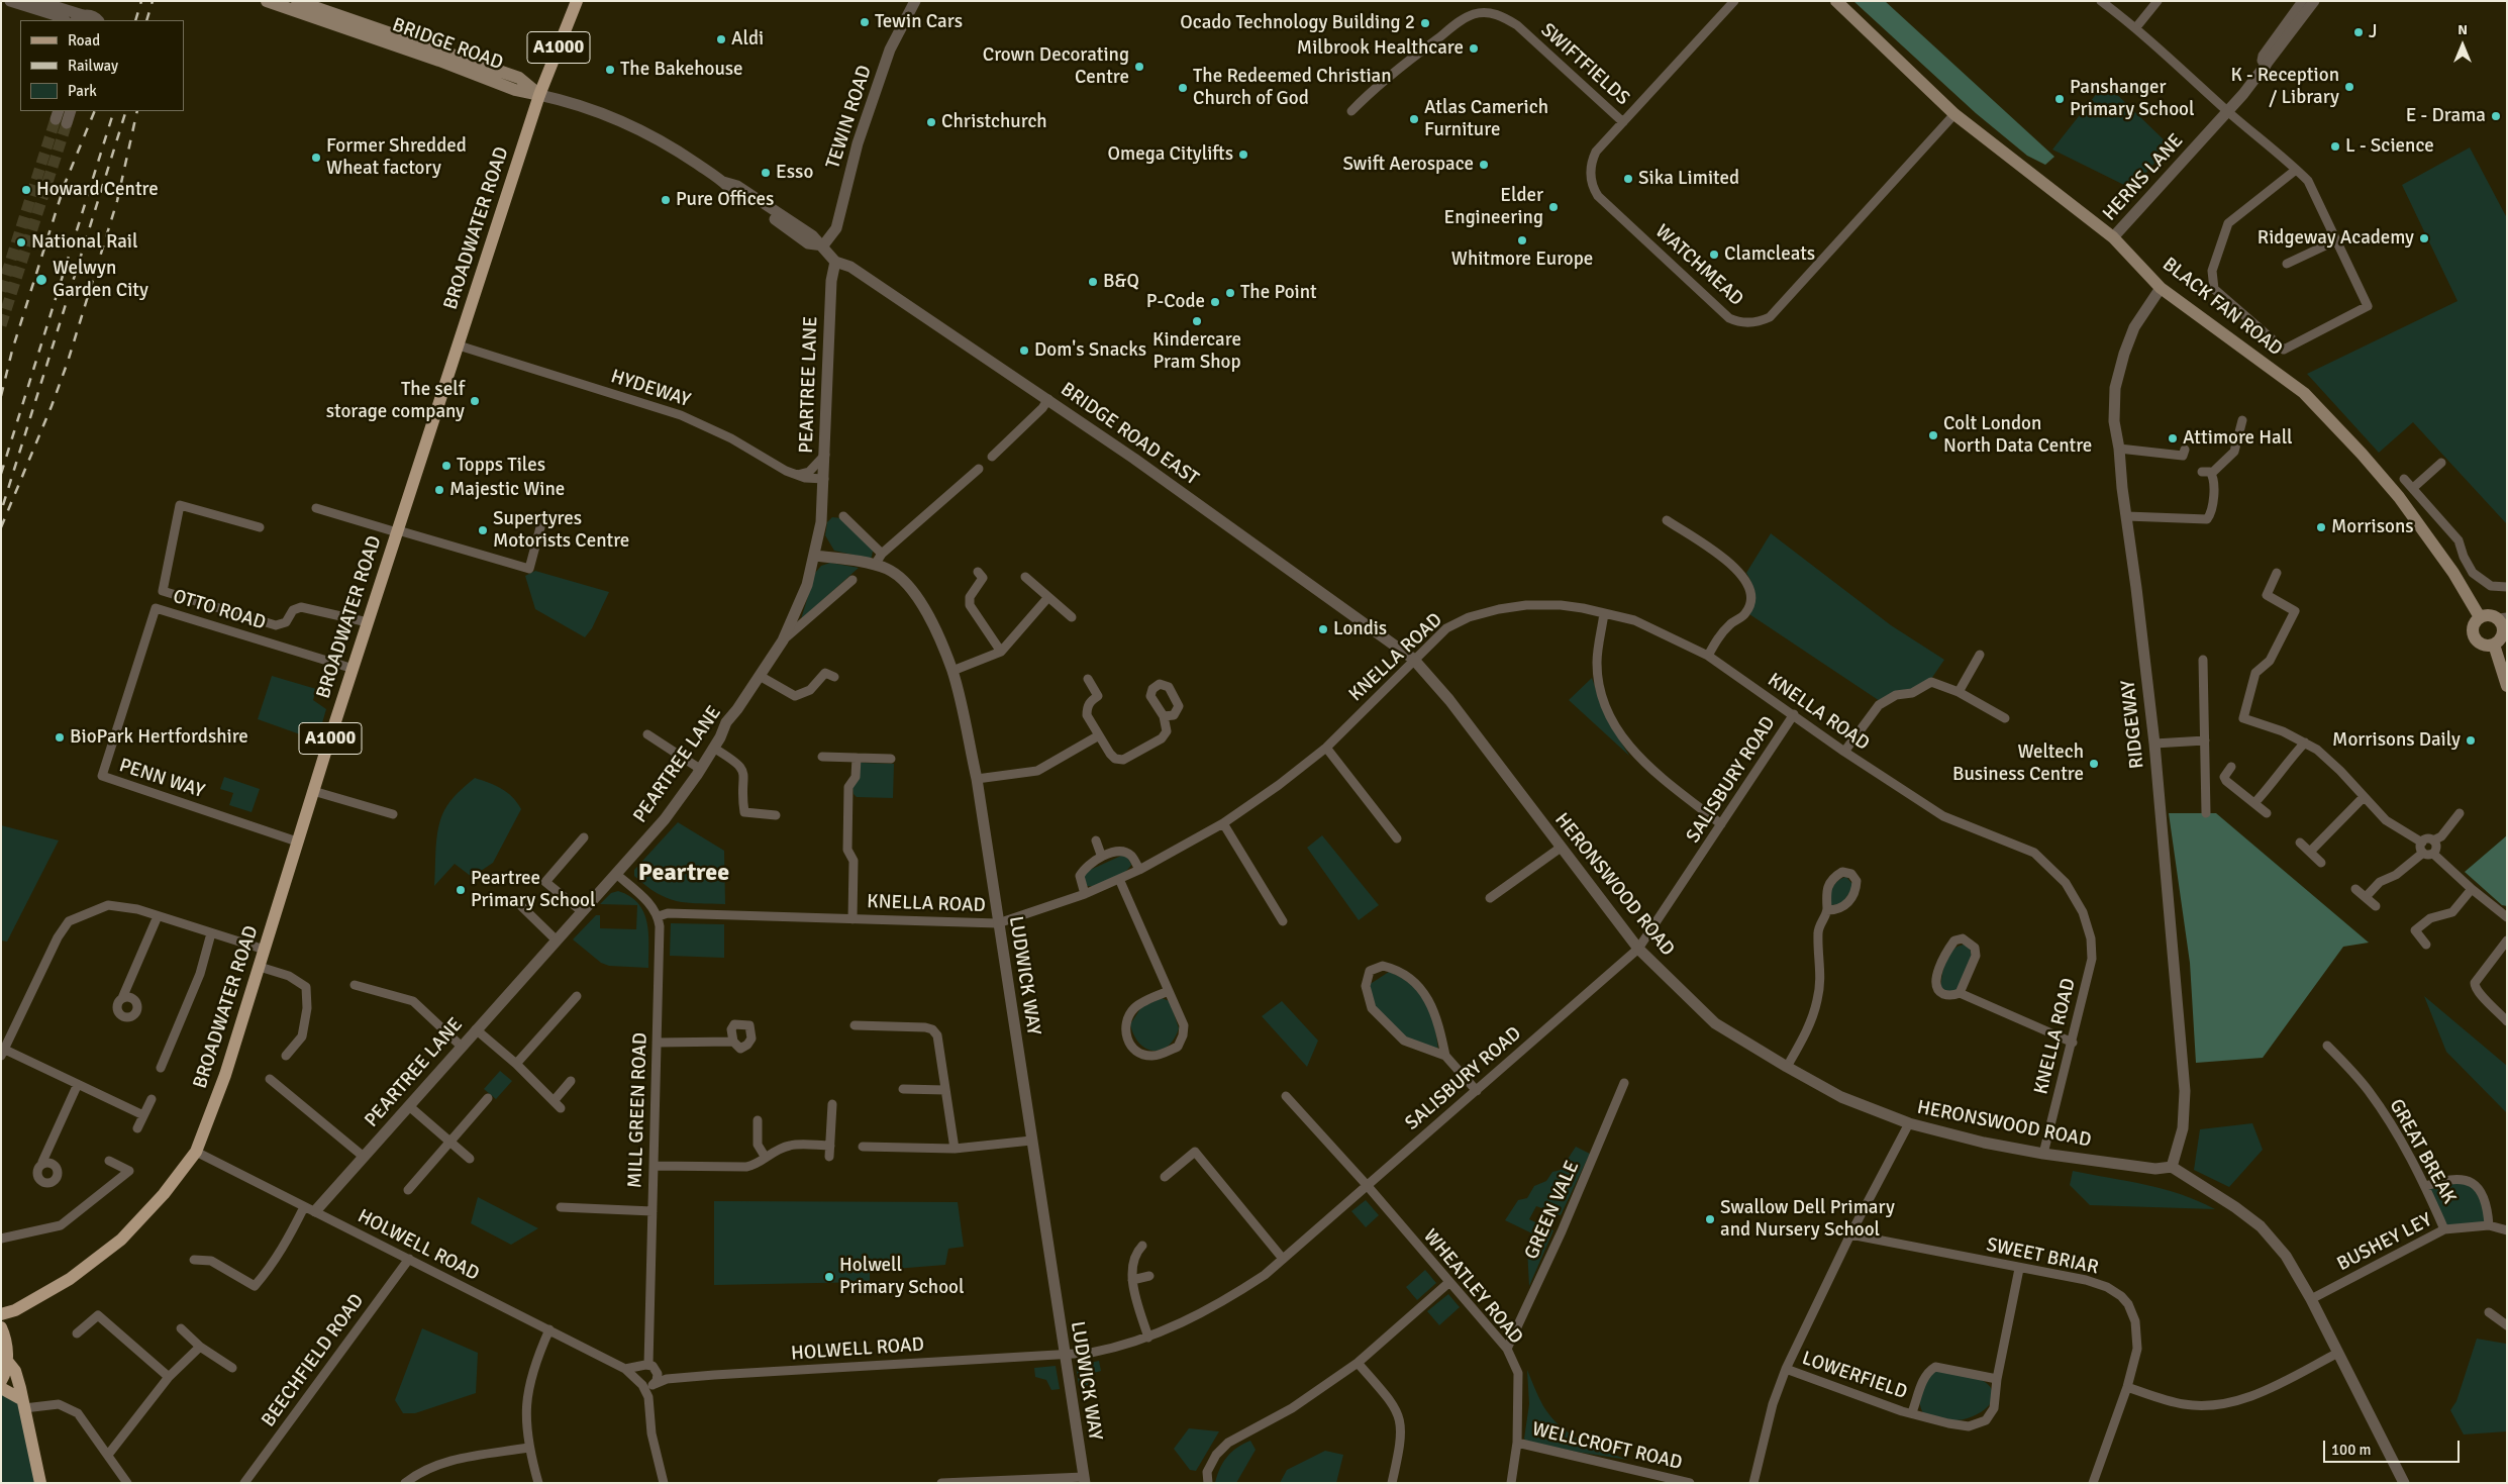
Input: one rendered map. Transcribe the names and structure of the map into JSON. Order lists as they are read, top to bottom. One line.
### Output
{"streets":{"main road":["BRIDGE ROAD","A1000","BROADWATER ROAD","BLACK FAN ROAD"],"street":["SWIFTFIELDS","TEWIN ROAD","HERNS LANE","WATCHMEAD","PEARTREE LANE","HYDEWAY","BRIDGE ROAD EAST","OTTO ROAD","KNELLA ROAD","RIDGEWAY","PENN WAY","SALISBURY ROAD","HERONSWOOD ROAD","LUDWICK WAY","MILL GREEN ROAD","GREAT BREAK","GREEN VALE","BUSHEY LEY","HOLWELL ROAD","SWEET BRIAR","WHEATLEY ROAD","BEECHFIELD ROAD","LOWERFIELD","WELLCROFT ROAD"]},"crossings":[["BRIDGE ROAD","A1000"],["BRIDGE ROAD","BROADWATER ROAD"],["A1000","BROADWATER ROAD"],["SWIFTFIELDS","WATCHMEAD"],["TEWIN ROAD","BRIDGE ROAD EAST"],["HERNS LANE","BLACK FAN ROAD"],["BROADWATER ROAD","HYDEWAY"],["BROADWATER ROAD","OTTO ROAD"],["BROADWATER ROAD","PENN WAY"],["BROADWATER ROAD","HOLWELL ROAD"],["WATCHMEAD","BLACK FAN ROAD"],["BLACK FAN ROAD","RIDGEWAY"],["PEARTREE LANE","HYDEWAY"],["PEARTREE LANE","BRIDGE ROAD EAST"],["PEARTREE LANE","LUDWICK WAY"],["PEARTREE LANE","HOLWELL ROAD"],["BRIDGE ROAD EAST","KNELLA ROAD"],["BRIDGE ROAD EAST","HERONSWOOD ROAD"],["OTTO ROAD","PENN WAY"],["KNELLA ROAD","SALISBURY ROAD"],["KNELLA ROAD","HERONSWOOD ROAD"],["KNELLA ROAD","LUDWICK WAY"],["KNELLA ROAD","MILL GREEN ROAD"],["RIDGEWAY","HERONSWOOD ROAD"],["SALISBURY ROAD","HERONSWOOD ROAD"],["SALISBURY ROAD","LUDWICK WAY"],["SALISBURY ROAD","HOLWELL ROAD"],["SALISBURY ROAD","WHEATLEY ROAD"],["LUDWICK WAY","HOLWELL ROAD"],["MILL GREEN ROAD","HOLWELL ROAD"],["GREAT BREAK","BUSHEY LEY"],["GREEN VALE","WHEATLEY ROAD"],["HOLWELL ROAD","BEECHFIELD ROAD"],["SWEET BRIAR","LOWERFIELD"],["WHEATLEY ROAD","WELLCROFT ROAD"]],"districts":["Peartree"],"places":["Tewin Cars","Ocado Technology Building 2","J","Aldi","Milbrook Healthcare","Crown Decorating Centre","The Bakehouse","K - Reception / Library","The Redeemed Christian Church of God","Panshanger Primary School","E - Drama","Atlas Camerich Furniture","Christchurch","L - Science","Omega Citylifts","Former Shredded Wheat factory","Swift Aerospace","Esso","Sika Limited","Howard Centre","Pure Offices","Elder Engineering","Ridgeway Academy","Whitmore Europe","National Rail","Clamcleats","Welwyn Garden City","B&Q","The Point","P-Code","Kindercare Pram Shop","Dom's Snacks","The self storage company","Colt London North Data Centre","Attimore Hall","Topps Tiles","Majestic Wine","Morrisons","Supertyres Motorists Centre","Londis","BioPark Hertfordshire","Morrisons Daily","Weltech Business Centre","Peartree Primary School","Swallow Dell Primary and Nursery School","Holwell Primary School"],"legend":["Road","Railway","Park"],"scale_bar":"100 m","north":"top"}
